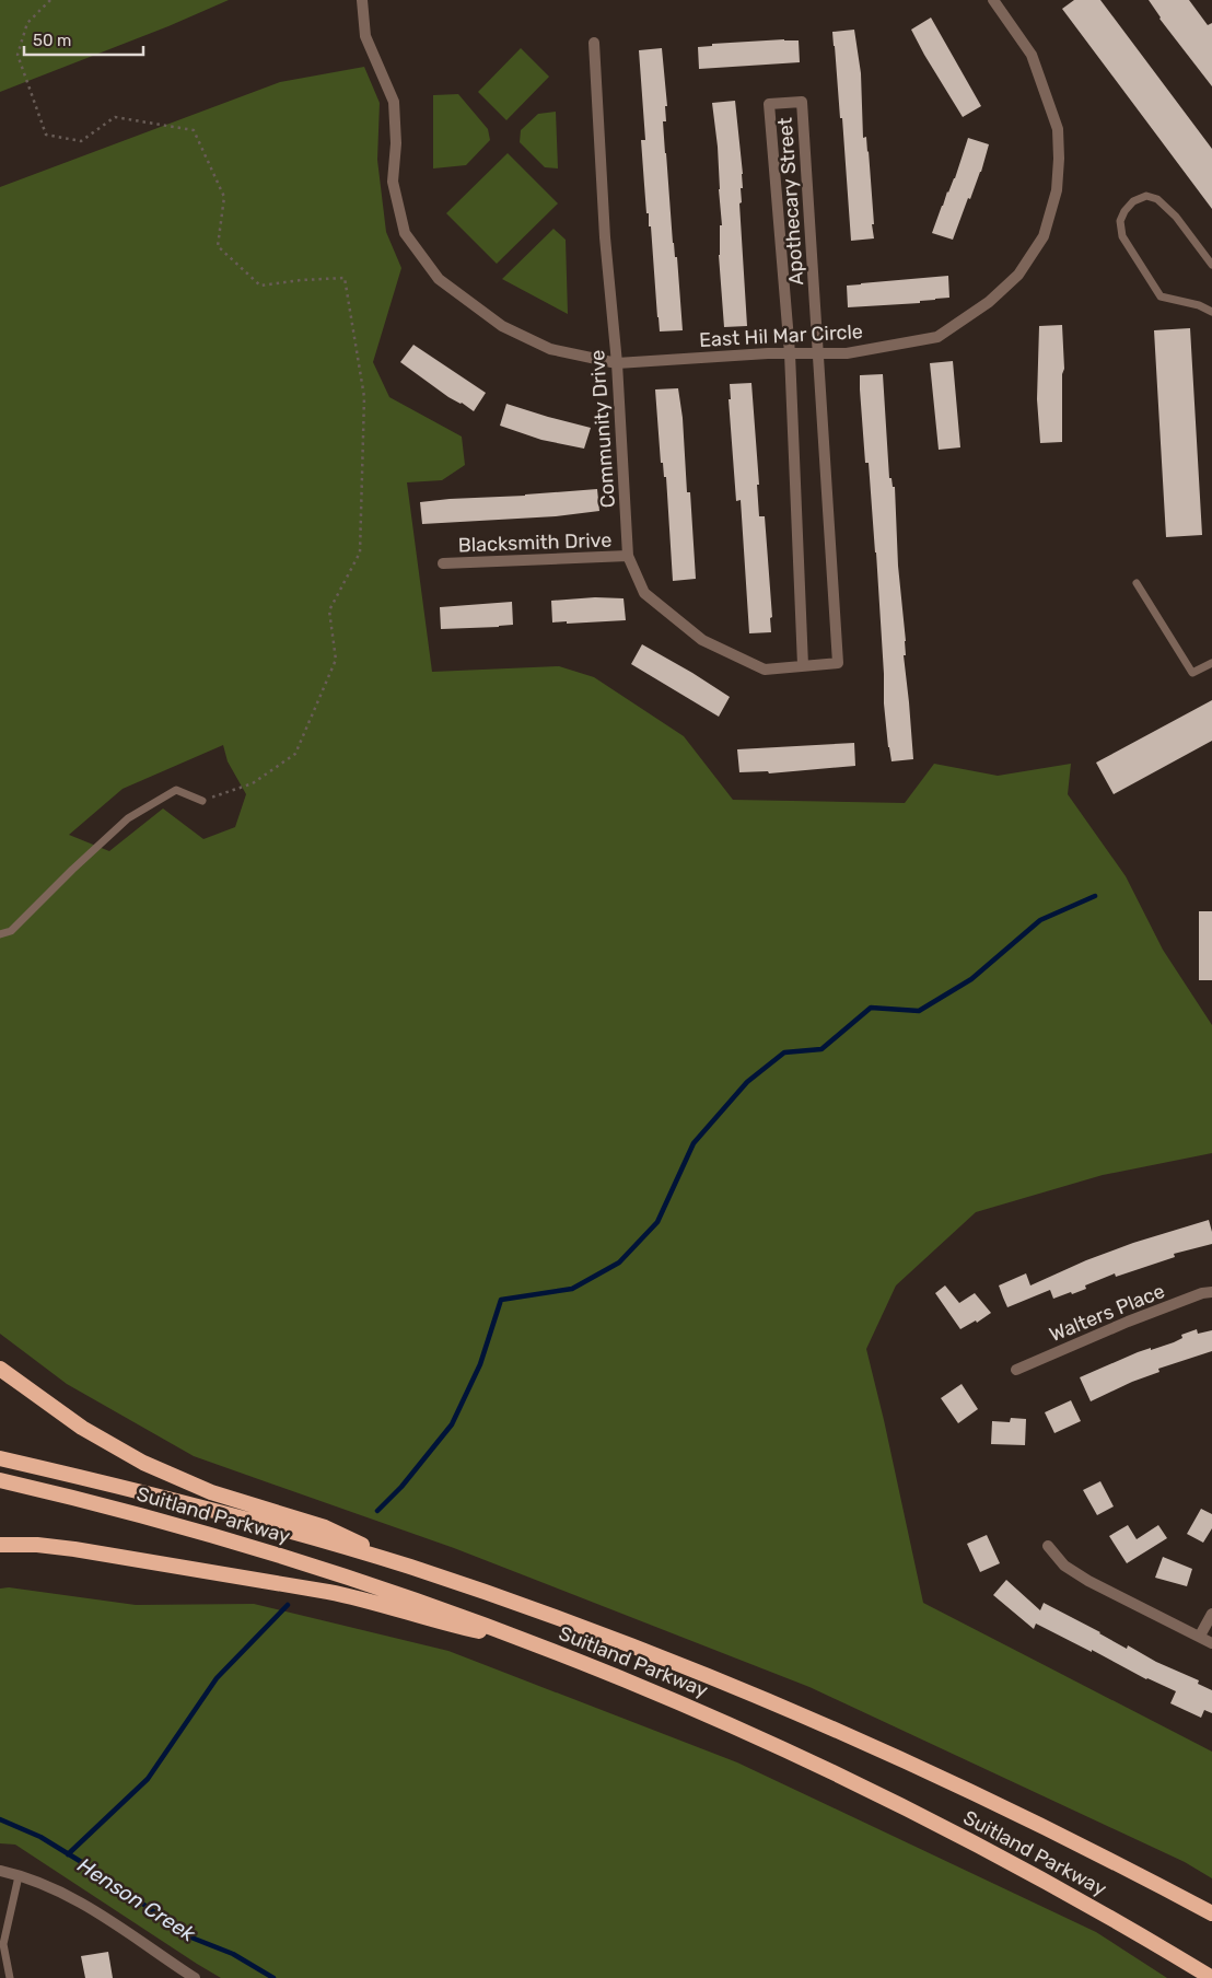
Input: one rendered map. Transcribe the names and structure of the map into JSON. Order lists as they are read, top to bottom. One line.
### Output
{"streets":{"highway":["Suitland Parkway"],"street":["Apothecary Street","East Hil Mar Circle","Community Drive","Blacksmith Drive","Walters Place"]},"crossings":[["Apothecary Street","East Hil Mar Circle"],["Apothecary Street","Community Drive"],["East Hil Mar Circle","Community Drive"],["Community Drive","Blacksmith Drive"]],"water":["Henson Creek"],"scale_bar":"50 m"}
